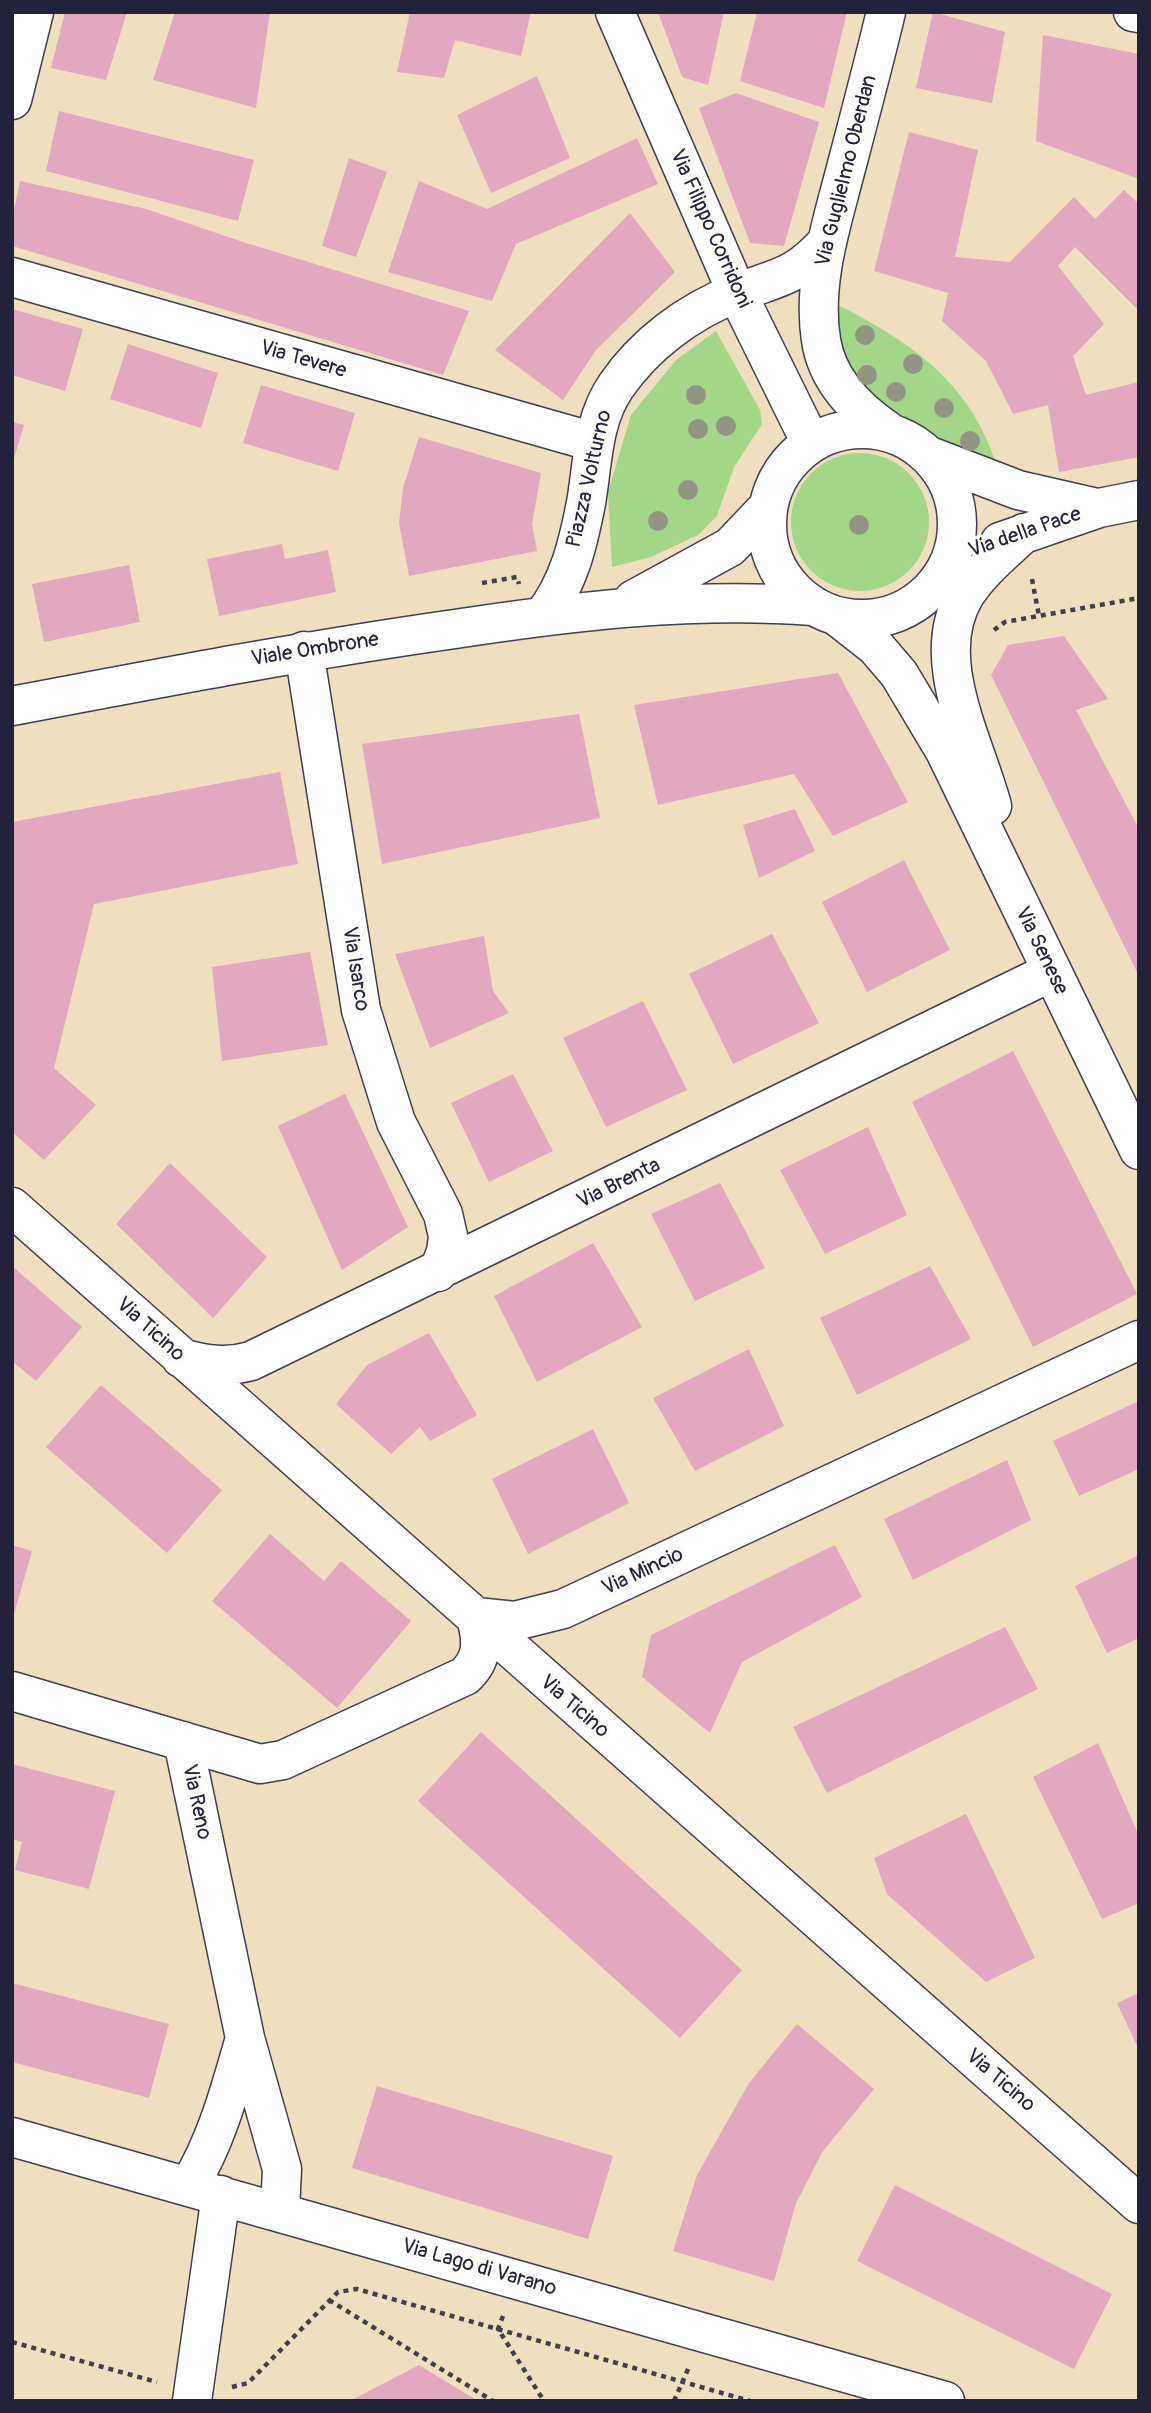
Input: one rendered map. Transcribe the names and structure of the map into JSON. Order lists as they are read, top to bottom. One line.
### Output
{"streets":{"street":["Via Guglielmo Oberdan","Via Filippo Corridoni","Via Tevere","Piazza Volturno","Via della Pace","Viale Ombrone","Via Senese","Via Isarco","Via Brenta","Via Ticino","Via Mincio","Via Reno","Via Lago di Varano"]},"crossings":[["Via Guglielmo Oberdan","Via Filippo Corridoni"],["Via Guglielmo Oberdan","Piazza Volturno"],["Via Guglielmo Oberdan","Via della Pace"],["Via Guglielmo Oberdan","Viale Ombrone"],["Via Guglielmo Oberdan","Via Senese"],["Via Filippo Corridoni","Piazza Volturno"],["Via Filippo Corridoni","Via della Pace"],["Via Filippo Corridoni","Viale Ombrone"],["Via Filippo Corridoni","Via Senese"],["Via Tevere","Piazza Volturno"],["Piazza Volturno","Viale Ombrone"],["Via della Pace","Viale Ombrone"],["Via della Pace","Via Senese"],["Viale Ombrone","Via Senese"],["Viale Ombrone","Via Isarco"],["Via Senese","Via Brenta"],["Via Isarco","Via Brenta"],["Via Brenta","Via Ticino"],["Via Ticino","Via Mincio"],["Via Reno","Via Lago di Varano"]]}
